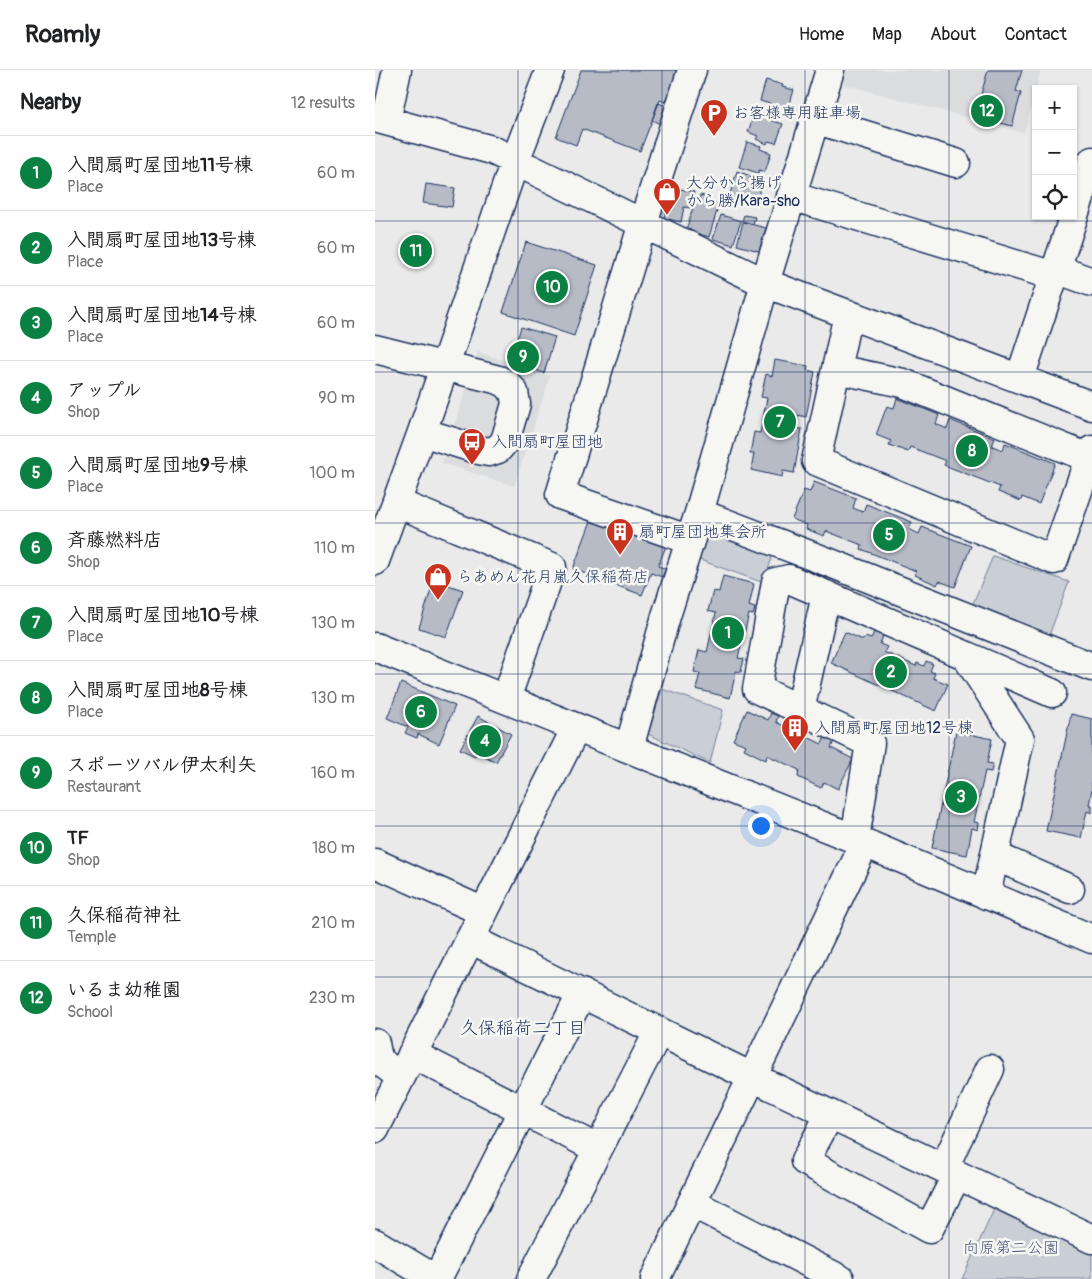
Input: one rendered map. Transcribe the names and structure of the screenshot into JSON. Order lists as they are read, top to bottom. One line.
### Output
{"districts":["久保稲荷二丁目"],"parks":["向原第二公園"],"places":{"parking":["お客様専用駐車場"],"shop":["大分から揚げ から勝/Kara-sho","らあめん花月嵐久保稲荷店"],"bus stop":["入間扇町屋団地"],"building":["扇町屋団地集会所","入間扇町屋団地12号棟"]},"page":{"header":"Roamly","nav":["Home","Map","About","Contact"],"heading":["Nearby","12 results"],"map_buttons":["+","−"],"pins":["12","11","10","9","7","8","5","1","2","6","4","3"],"list":[{"mark":"1","name":"入間扇町屋団地11号棟","note":"Place","value":"60 m"},{"mark":"2","name":"入間扇町屋団地13号棟","note":"Place","value":"60 m"},{"mark":"3","name":"入間扇町屋団地14号棟","note":"Place","value":"60 m"},{"mark":"4","name":"アップル","note":"Shop","value":"90 m"},{"mark":"5","name":"入間扇町屋団地9号棟","note":"Place","value":"100 m"},{"mark":"6","name":"斉藤燃料店","note":"Shop","value":"110 m"},{"mark":"7","name":"入間扇町屋団地10号棟","note":"Place","value":"130 m"},{"mark":"8","name":"入間扇町屋団地8号棟","note":"Place","value":"130 m"},{"mark":"9","name":"スポーツバル伊太利矢","note":"Restaurant","value":"160 m"},{"mark":"10","name":"TF","note":"Shop","value":"180 m"},{"mark":"11","name":"久保稲荷神社","note":"Temple","value":"210 m"},{"mark":"12","name":"いるま幼稚園","note":"School","value":"230 m"}]}}
